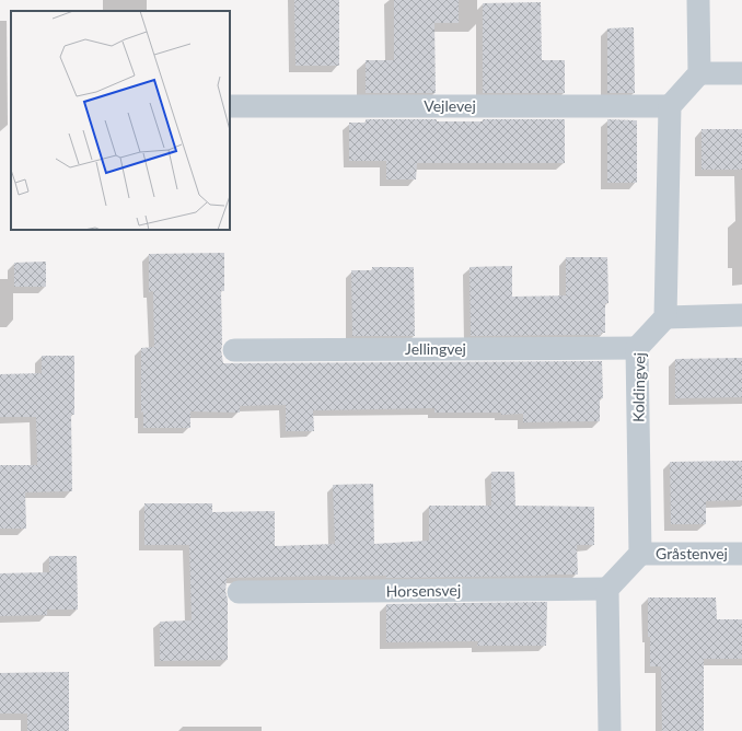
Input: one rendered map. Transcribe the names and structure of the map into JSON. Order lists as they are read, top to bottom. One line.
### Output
{"streets":{"street":["Vejlevej","Jellingvej","Koldingvej","Gråstenvej","Horsensvej"]},"crossings":[["Jellingvej","Koldingvej"],["Koldingvej","Gråstenvej"]]}
